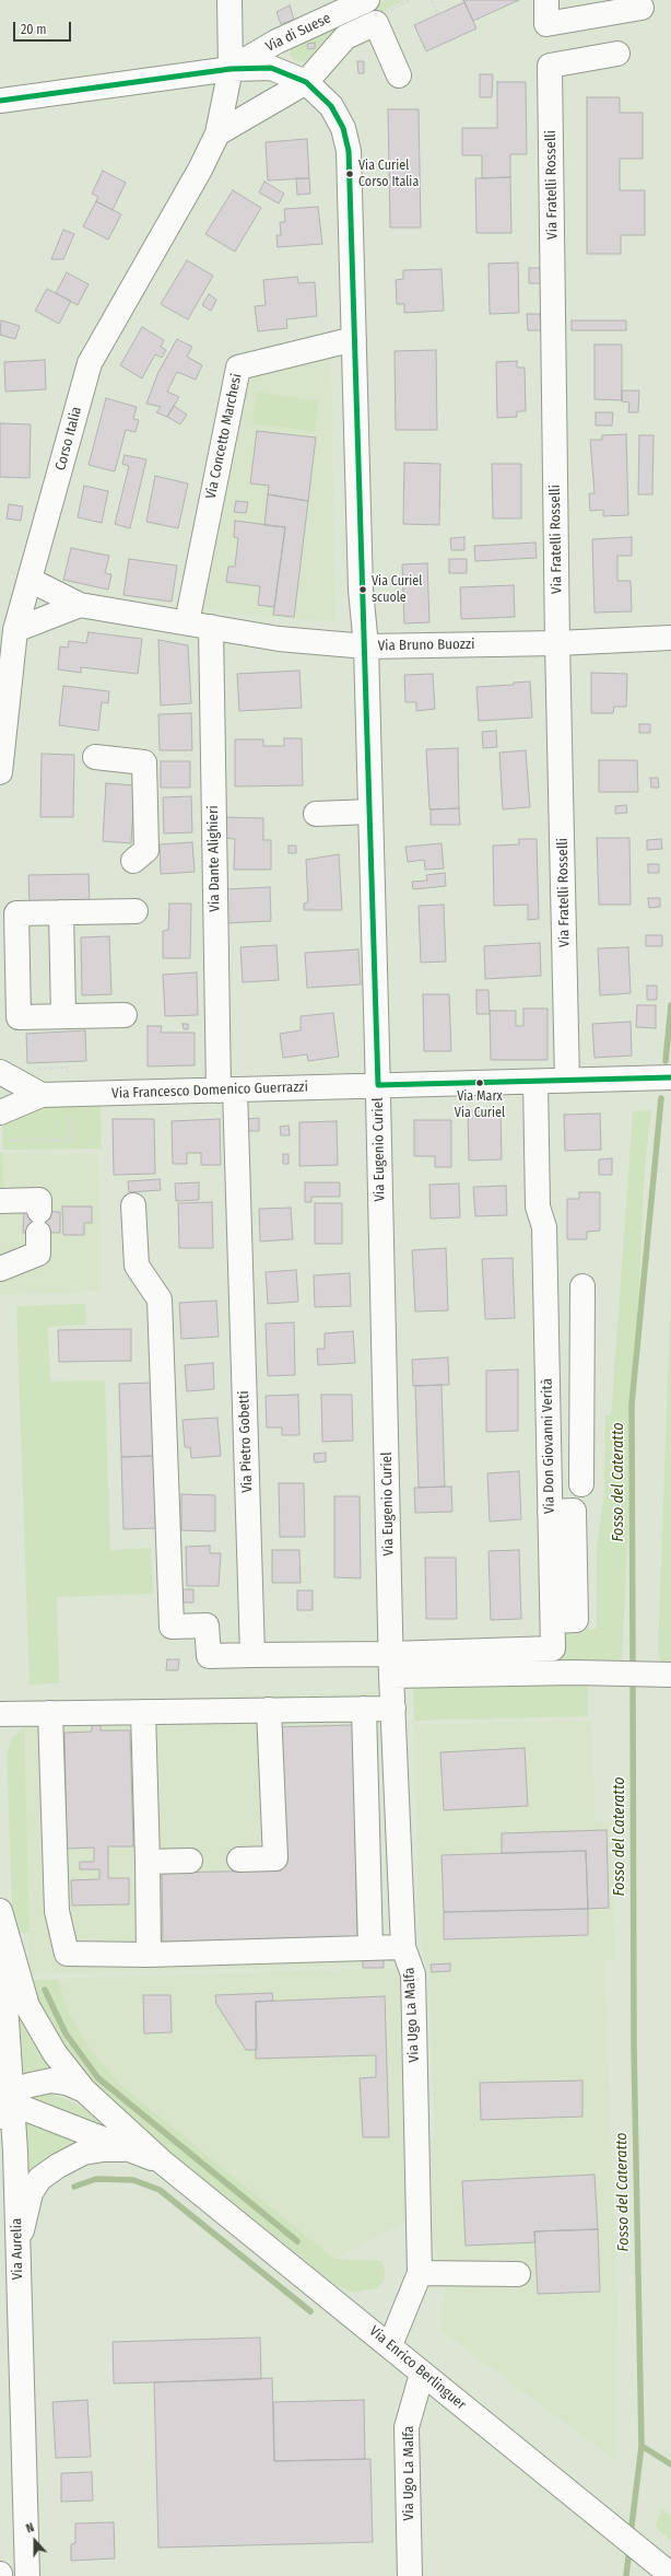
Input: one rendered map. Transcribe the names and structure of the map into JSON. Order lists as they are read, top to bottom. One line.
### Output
{"streets":{"street":["Via di Suese","Via Fratelli Rosselli","Via Concetto Marchesi","Corso Italia","Via Bruno Buozzi","Via Dante Alighieri","Via Francesco Domenico Guerrazzi","Via Eugenio Curiel","Via Pietro Gobetti","Via Don Giovanni Verità","Via Ugo La Malfa","Via Aurelia","Via Enrico Berlinguer"]},"crossings":[["Via di Suese","Corso Italia"],["Via di Suese","Via Eugenio Curiel"],["Via Fratelli Rosselli","Via Bruno Buozzi"],["Via Fratelli Rosselli","Via Francesco Domenico Guerrazzi"],["Via Concetto Marchesi","Via Bruno Buozzi"],["Via Concetto Marchesi","Via Eugenio Curiel"],["Corso Italia","Via Bruno Buozzi"],["Corso Italia","Via Eugenio Curiel"],["Via Bruno Buozzi","Via Dante Alighieri"],["Via Bruno Buozzi","Via Eugenio Curiel"],["Via Dante Alighieri","Via Francesco Domenico Guerrazzi"],["Via Dante Alighieri","Via Pietro Gobetti"],["Via Francesco Domenico Guerrazzi","Via Eugenio Curiel"],["Via Francesco Domenico Guerrazzi","Via Pietro Gobetti"],["Via Francesco Domenico Guerrazzi","Via Don Giovanni Verità"],["Via Eugenio Curiel","Via Don Giovanni Verità"],["Via Eugenio Curiel","Via Ugo La Malfa"],["Via Don Giovanni Verità","Via Ugo La Malfa"],["Via Ugo La Malfa","Via Enrico Berlinguer"],["Via Aurelia","Via Enrico Berlinguer"]],"water":["Fosso del Cateratto"],"places":["Via Curiel Corso Italia","Via Curiel scuole","Via Marx Via Curiel"],"scale_bar":"20 m","north":"top"}
